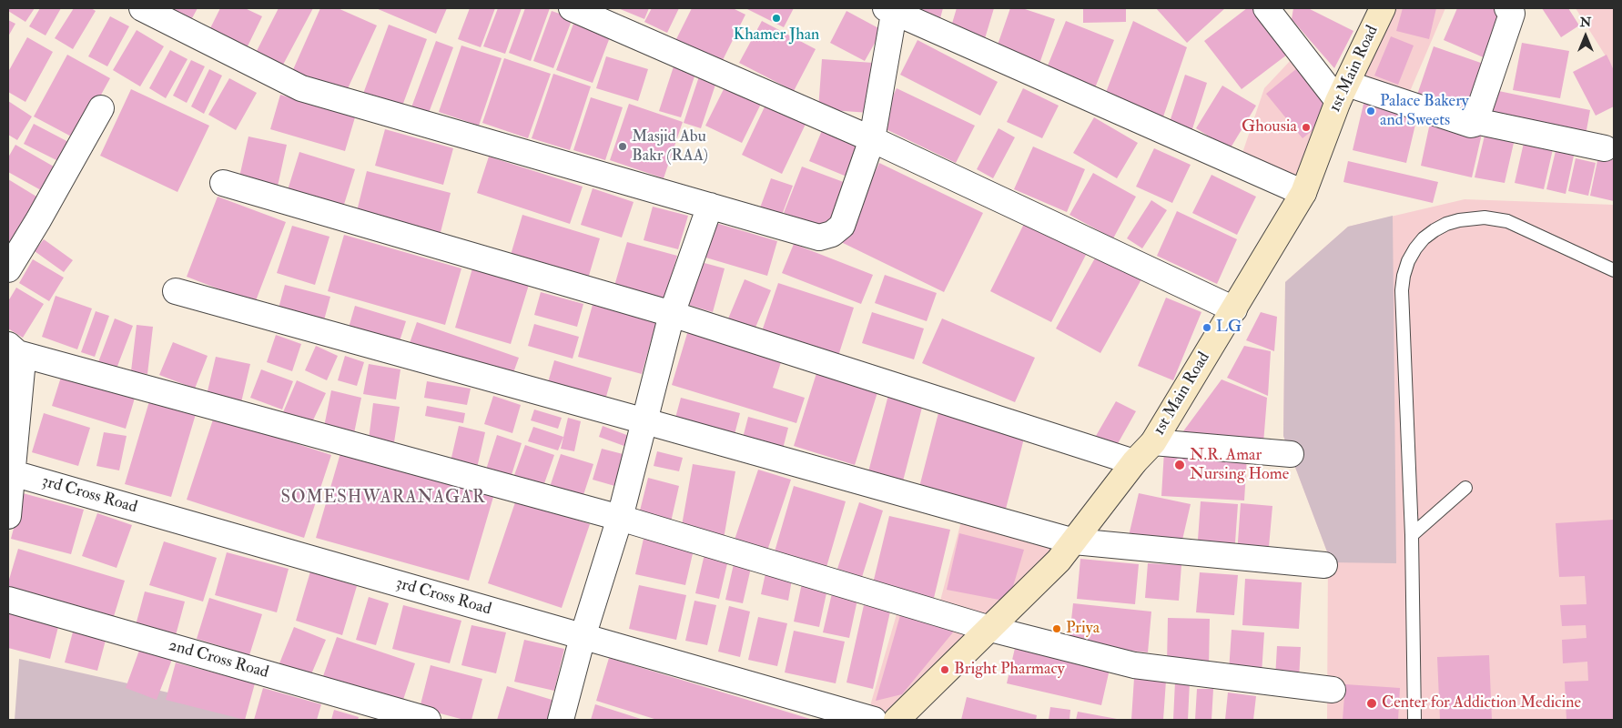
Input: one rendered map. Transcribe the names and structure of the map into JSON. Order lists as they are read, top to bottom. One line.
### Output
{"streets":{"street":["1st Main Road","3rd Cross Road","2nd Cross Road"]},"districts":["SOMESHWARANAGAR"],"places":["Khamer Jhan","Palace Bakery and Sweets","Ghousia","Masjid Abu Bakr (RAA)","LG","N.R. Amar Nursing Home","Priya","Bright Pharmacy","Center for Addiction Medicine"],"north":"top"}
